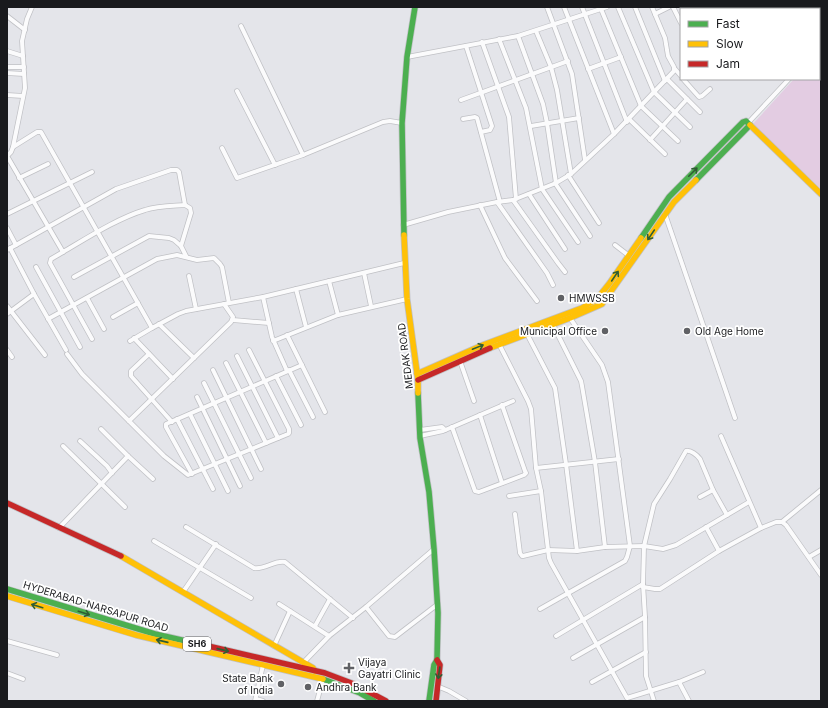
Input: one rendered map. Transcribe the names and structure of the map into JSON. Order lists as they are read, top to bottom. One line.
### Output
{"streets":{"main road":["MEDAK ROAD","HYDERABAD-NARSAPUR ROAD","SH6"]},"places":{"other":["HMWSSB","Municipal Office","Old Age Home","State Bank of India","Andhra Bank"],"health":["Vijaya Gayatri Clinic"]},"legend":["Fast","Slow","Jam"]}
